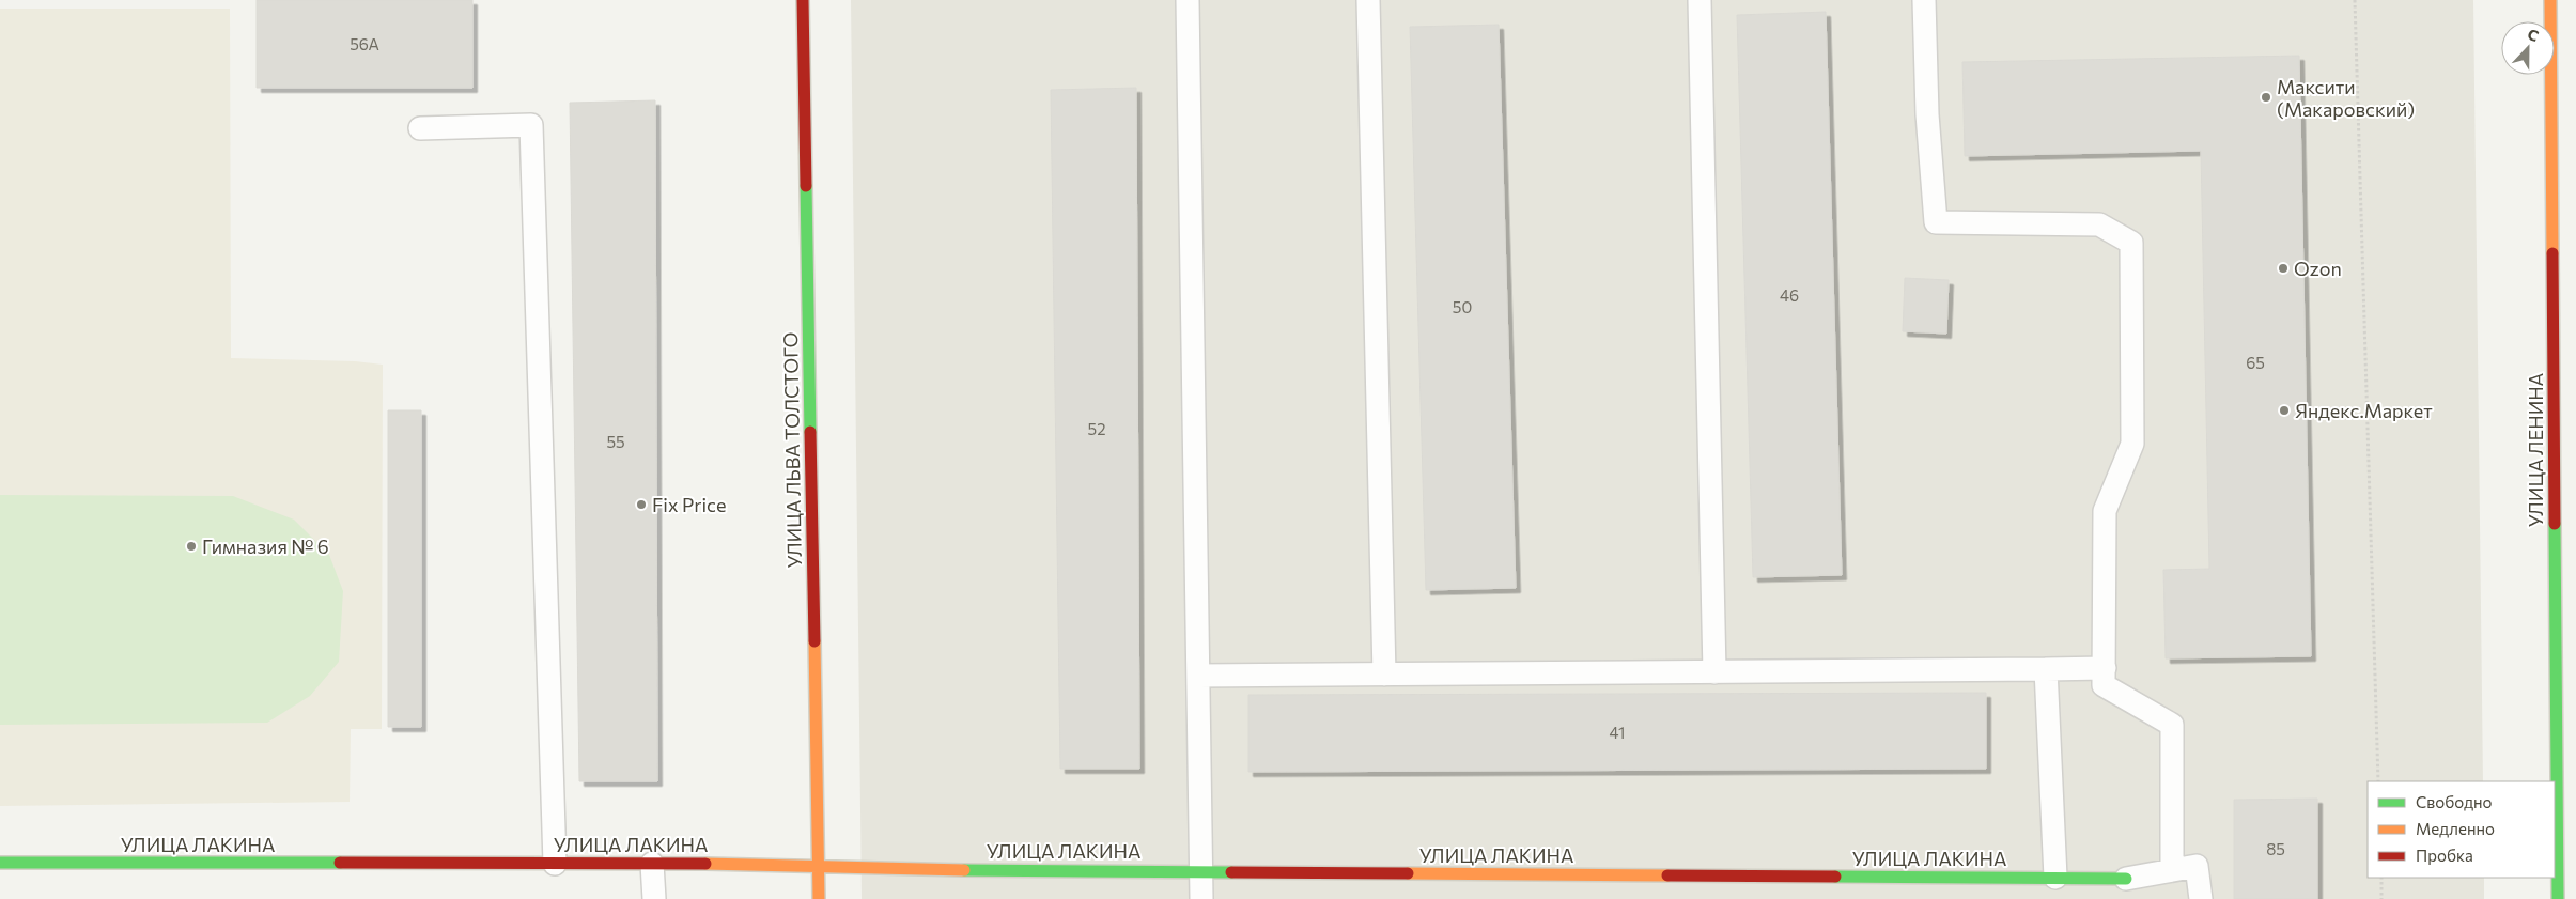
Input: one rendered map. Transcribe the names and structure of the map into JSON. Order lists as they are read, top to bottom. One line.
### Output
{"streets":{"street":["УЛИЦА ЛЬВА ТОЛСТОГО","УЛИЦА ЛЕНИНА","УЛИЦА ЛАКИНА"]},"crossings":[["УЛИЦА ЛЬВА ТОЛСТОГО","УЛИЦА ЛАКИНА"]],"places":["Максити (Макаровский)","Ozon","Яндекс.Маркет","Fix Price","Гимназия № 6"],"house_numbers":["56А","46","50","65","52","55","41","85"],"legend":["Свободно","Медленно","Пробка"],"north":"top"}
